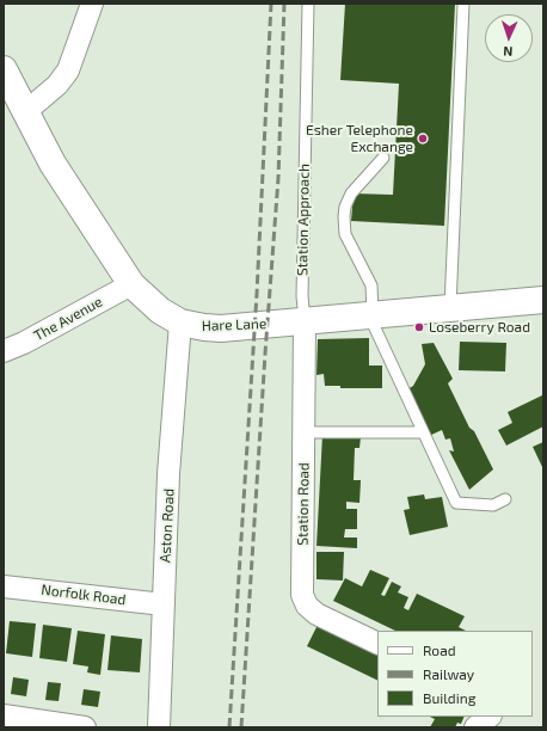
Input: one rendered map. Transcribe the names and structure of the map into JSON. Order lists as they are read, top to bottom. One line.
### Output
{"streets":{"street":["The Avenue","Hare Lane","Station Road","Aston Road","Norfolk Road"],"lane":["Station Approach"]},"crossings":[["Station Approach","Hare Lane"],["Station Approach","Station Road"],["The Avenue","Hare Lane"],["Hare Lane","Station Road"],["Hare Lane","Aston Road"],["Aston Road","Norfolk Road"]],"places":["Esher Telephone Exchange","Loseberry Road"],"legend":["Road","Railway","Building"],"north":"bottom"}
